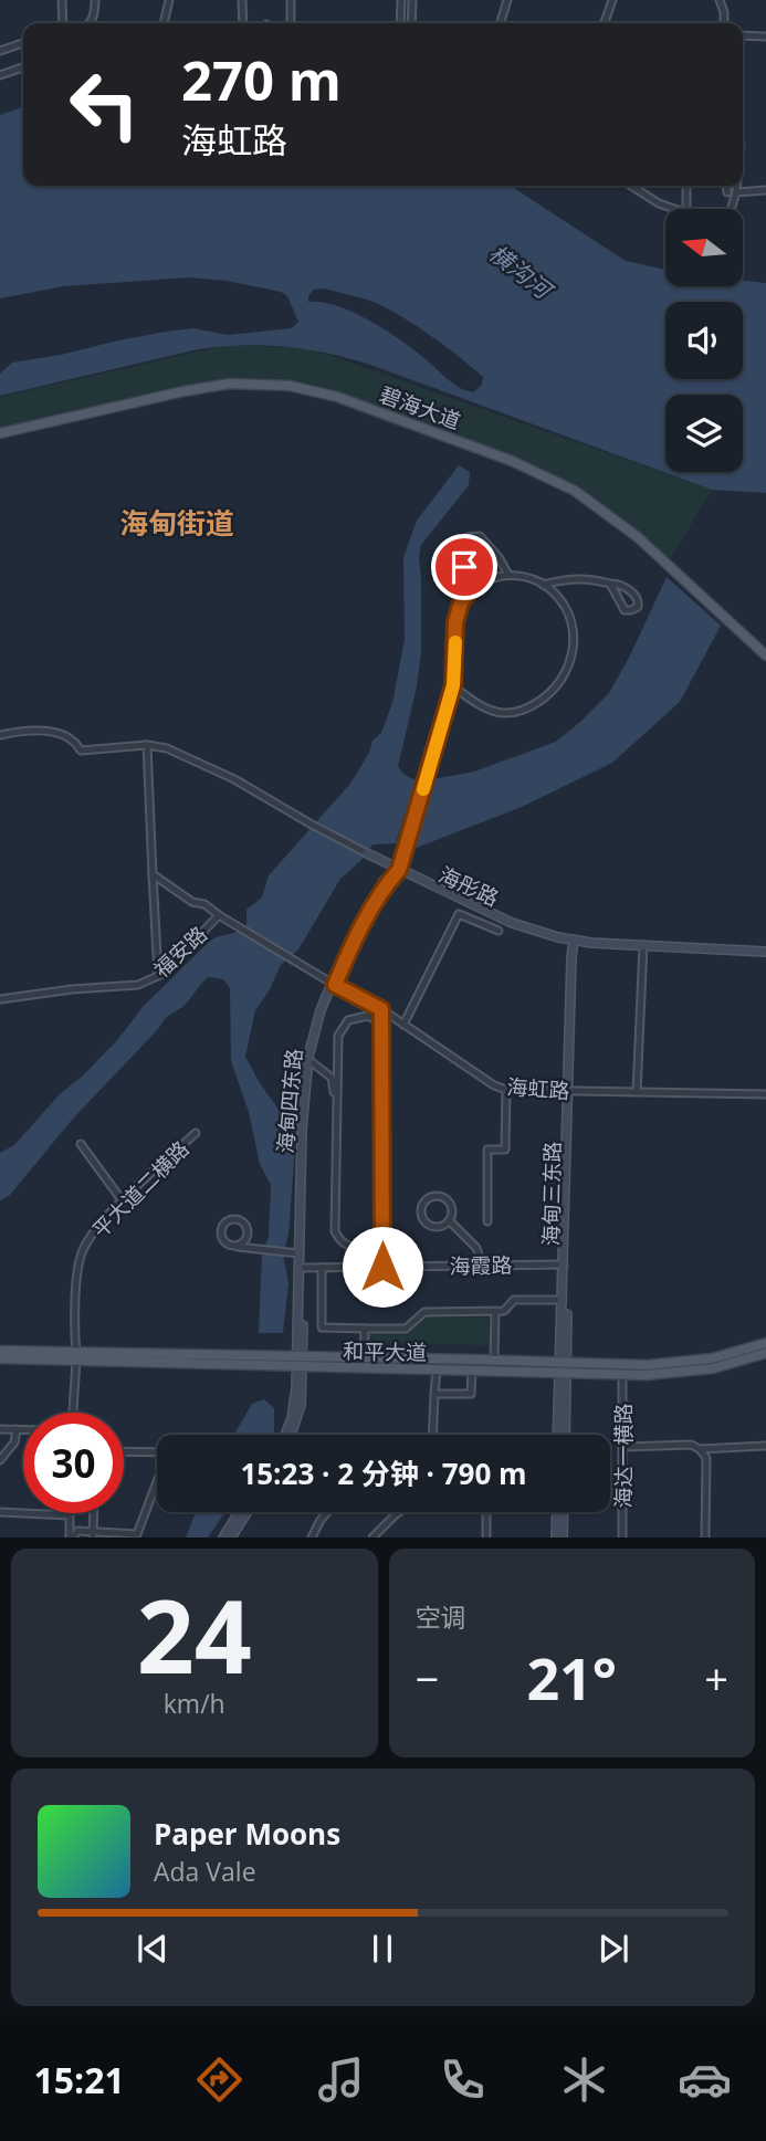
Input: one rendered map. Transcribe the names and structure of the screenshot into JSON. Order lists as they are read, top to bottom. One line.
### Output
{"streets":{"main road":["碧海大道","海彤路","海甸四东路","海甸三东路","和平大道"],"street":["福安路","海虹路","平大道二横路","海霞路","海达一横路"]},"crossings":[["海彤路","海甸四东路"],["福安路","海虹路"],["福安路","海甸四东路"],["海虹路","海甸四东路"],["海虹路","海甸三东路"],["海甸四东路","海霞路"],["海甸四东路","和平大道"],["平大道二横路","和平大道"],["海甸三东路","和平大道"],["和平大道","海达一横路"]],"districts":["海甸街道"],"water":["横沟河"],"north":"left","page":{"turn":["270 m","海虹路"],"limit":"30","trip":"15:23 · 2 分钟 · 790 m","tile":[["24","km/h"],"空调"],"heat":["−","21°","+"],"song":["Paper Moons","Ada Vale"],"tabs":"15:21"}}
